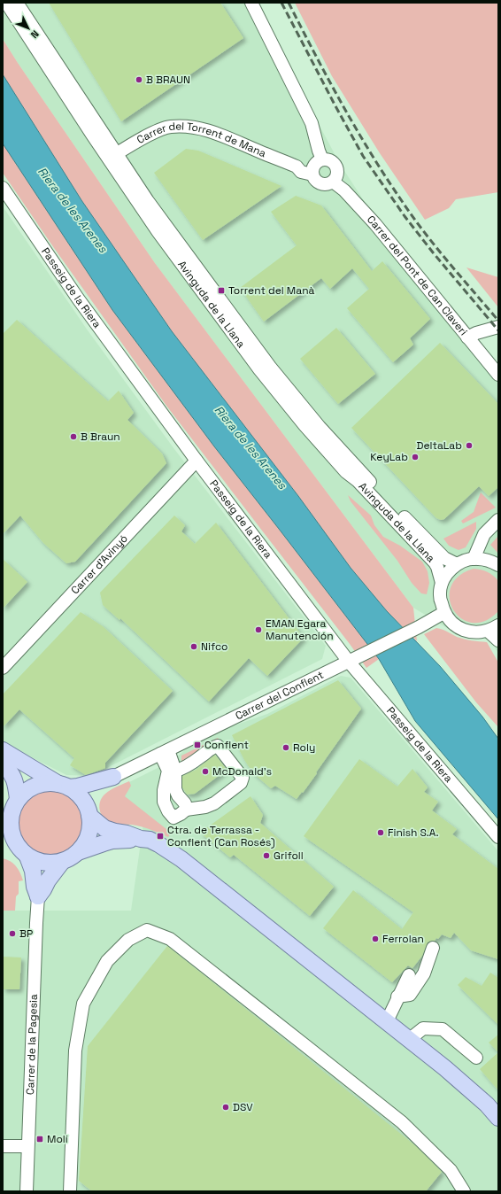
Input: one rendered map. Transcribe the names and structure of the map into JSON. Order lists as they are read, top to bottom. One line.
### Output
{"streets":{"street":["Carrer del Torrent de Mana","Carrer del Pont de Can Claveri","Passeig de la Riera","Avinguda de la Llana","Carrer d'Avinyó","Carrer del Conflent","Carrer de la Pagesia"]},"crossings":[["Carrer del Torrent de Mana","Carrer del Pont de Can Claveri"],["Carrer del Torrent de Mana","Avinguda de la Llana"],["Passeig de la Riera","Carrer d'Avinyó"],["Passeig de la Riera","Carrer del Conflent"]],"water":["Riera de les Arenes"],"places":{"other":["B BRAUN","B Braun","DeltaLab","KeyLab","EMAN Egara Manutención","Nifco","Roly","McDonald's","Finish S.A.","Grifoll","BP","Ferrolan","DSV"],"transit":["Torrent del Manà","Conflent","Ctra. de Terrassa - Conflent (Can Rosés)","Molí"]},"north":"bottom right"}
